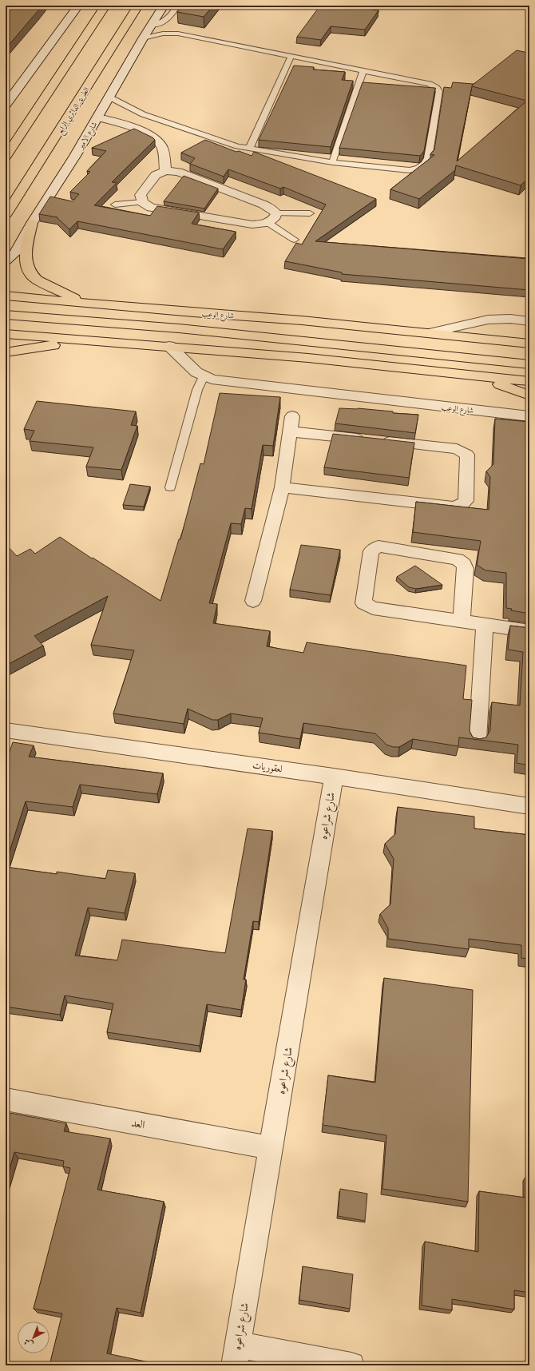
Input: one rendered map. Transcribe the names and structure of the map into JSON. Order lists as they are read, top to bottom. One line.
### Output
{"streets":{"main road":["الطريق الدائري الرابع","شارع الوعب"],"street":["شارع الامير","لعقوريات","شارع شراعوه","العد"]},"crossings":[["لعقوريات","شارع شراعوه"],["شارع شراعوه","العد"]],"north":"bottom left"}
